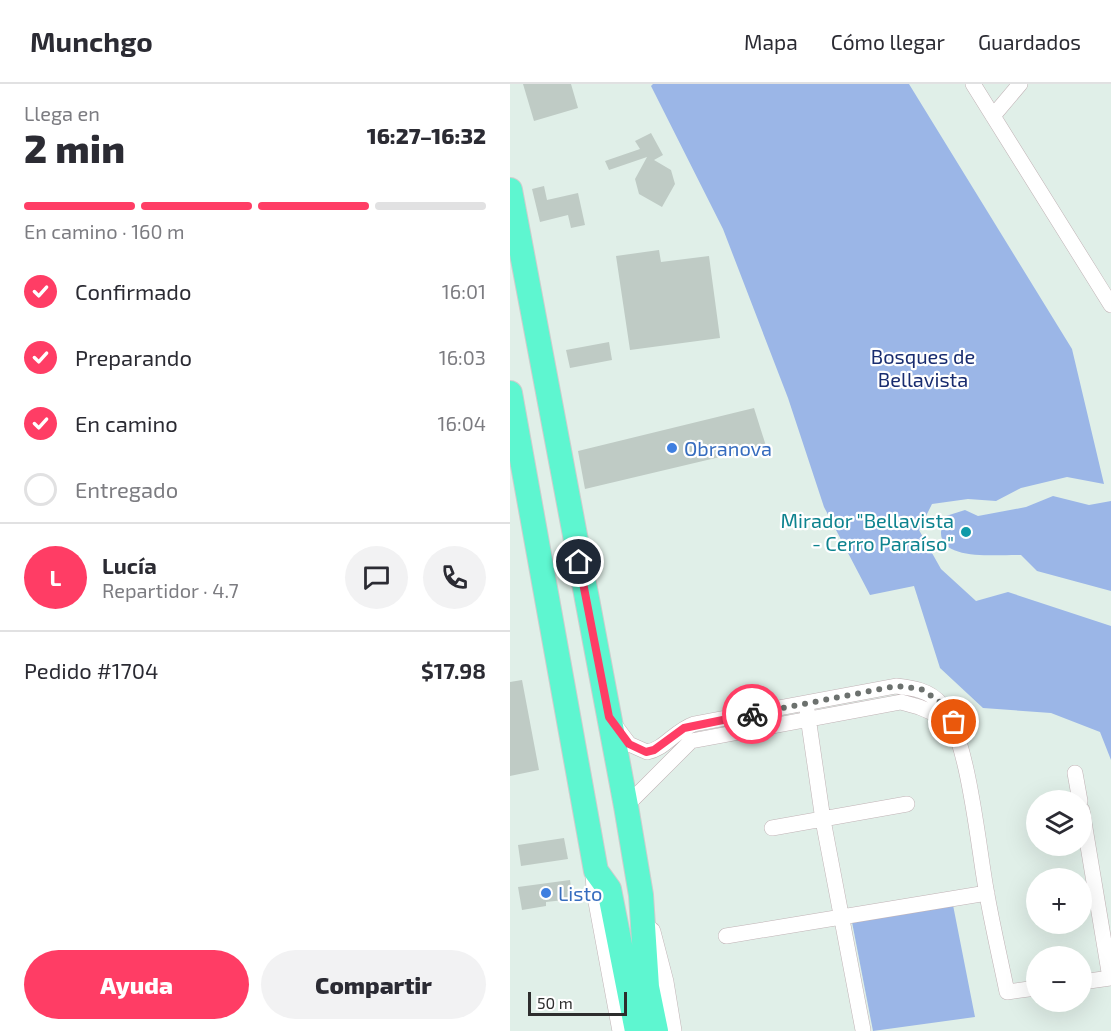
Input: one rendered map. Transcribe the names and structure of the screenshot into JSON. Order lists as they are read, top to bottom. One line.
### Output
{"parks":["Bosques de Bellavista"],"places":["Obranova","Mirador \"Bellavista - Cerro Paraíso\"","Listo"],"scale_bar":"50 m","page":{"header":"Munchgo","nav":["Mapa","Cómo llegar","Guardados"],"heading":["2 min","Llega en","16:27–16:32"],"panel":["Lucía","Repartidor · 4.7","Pedido #1704","$17.98"],"bar":"En camino · 160 m","list":[["Confirmado","16:01"],["Preparando","16:03"],["En camino","16:04"],"Entregado"],"round":"L","map_buttons":["+","−"],"buttons":["Ayuda","Compartir"],"scale":"50 m"}}
